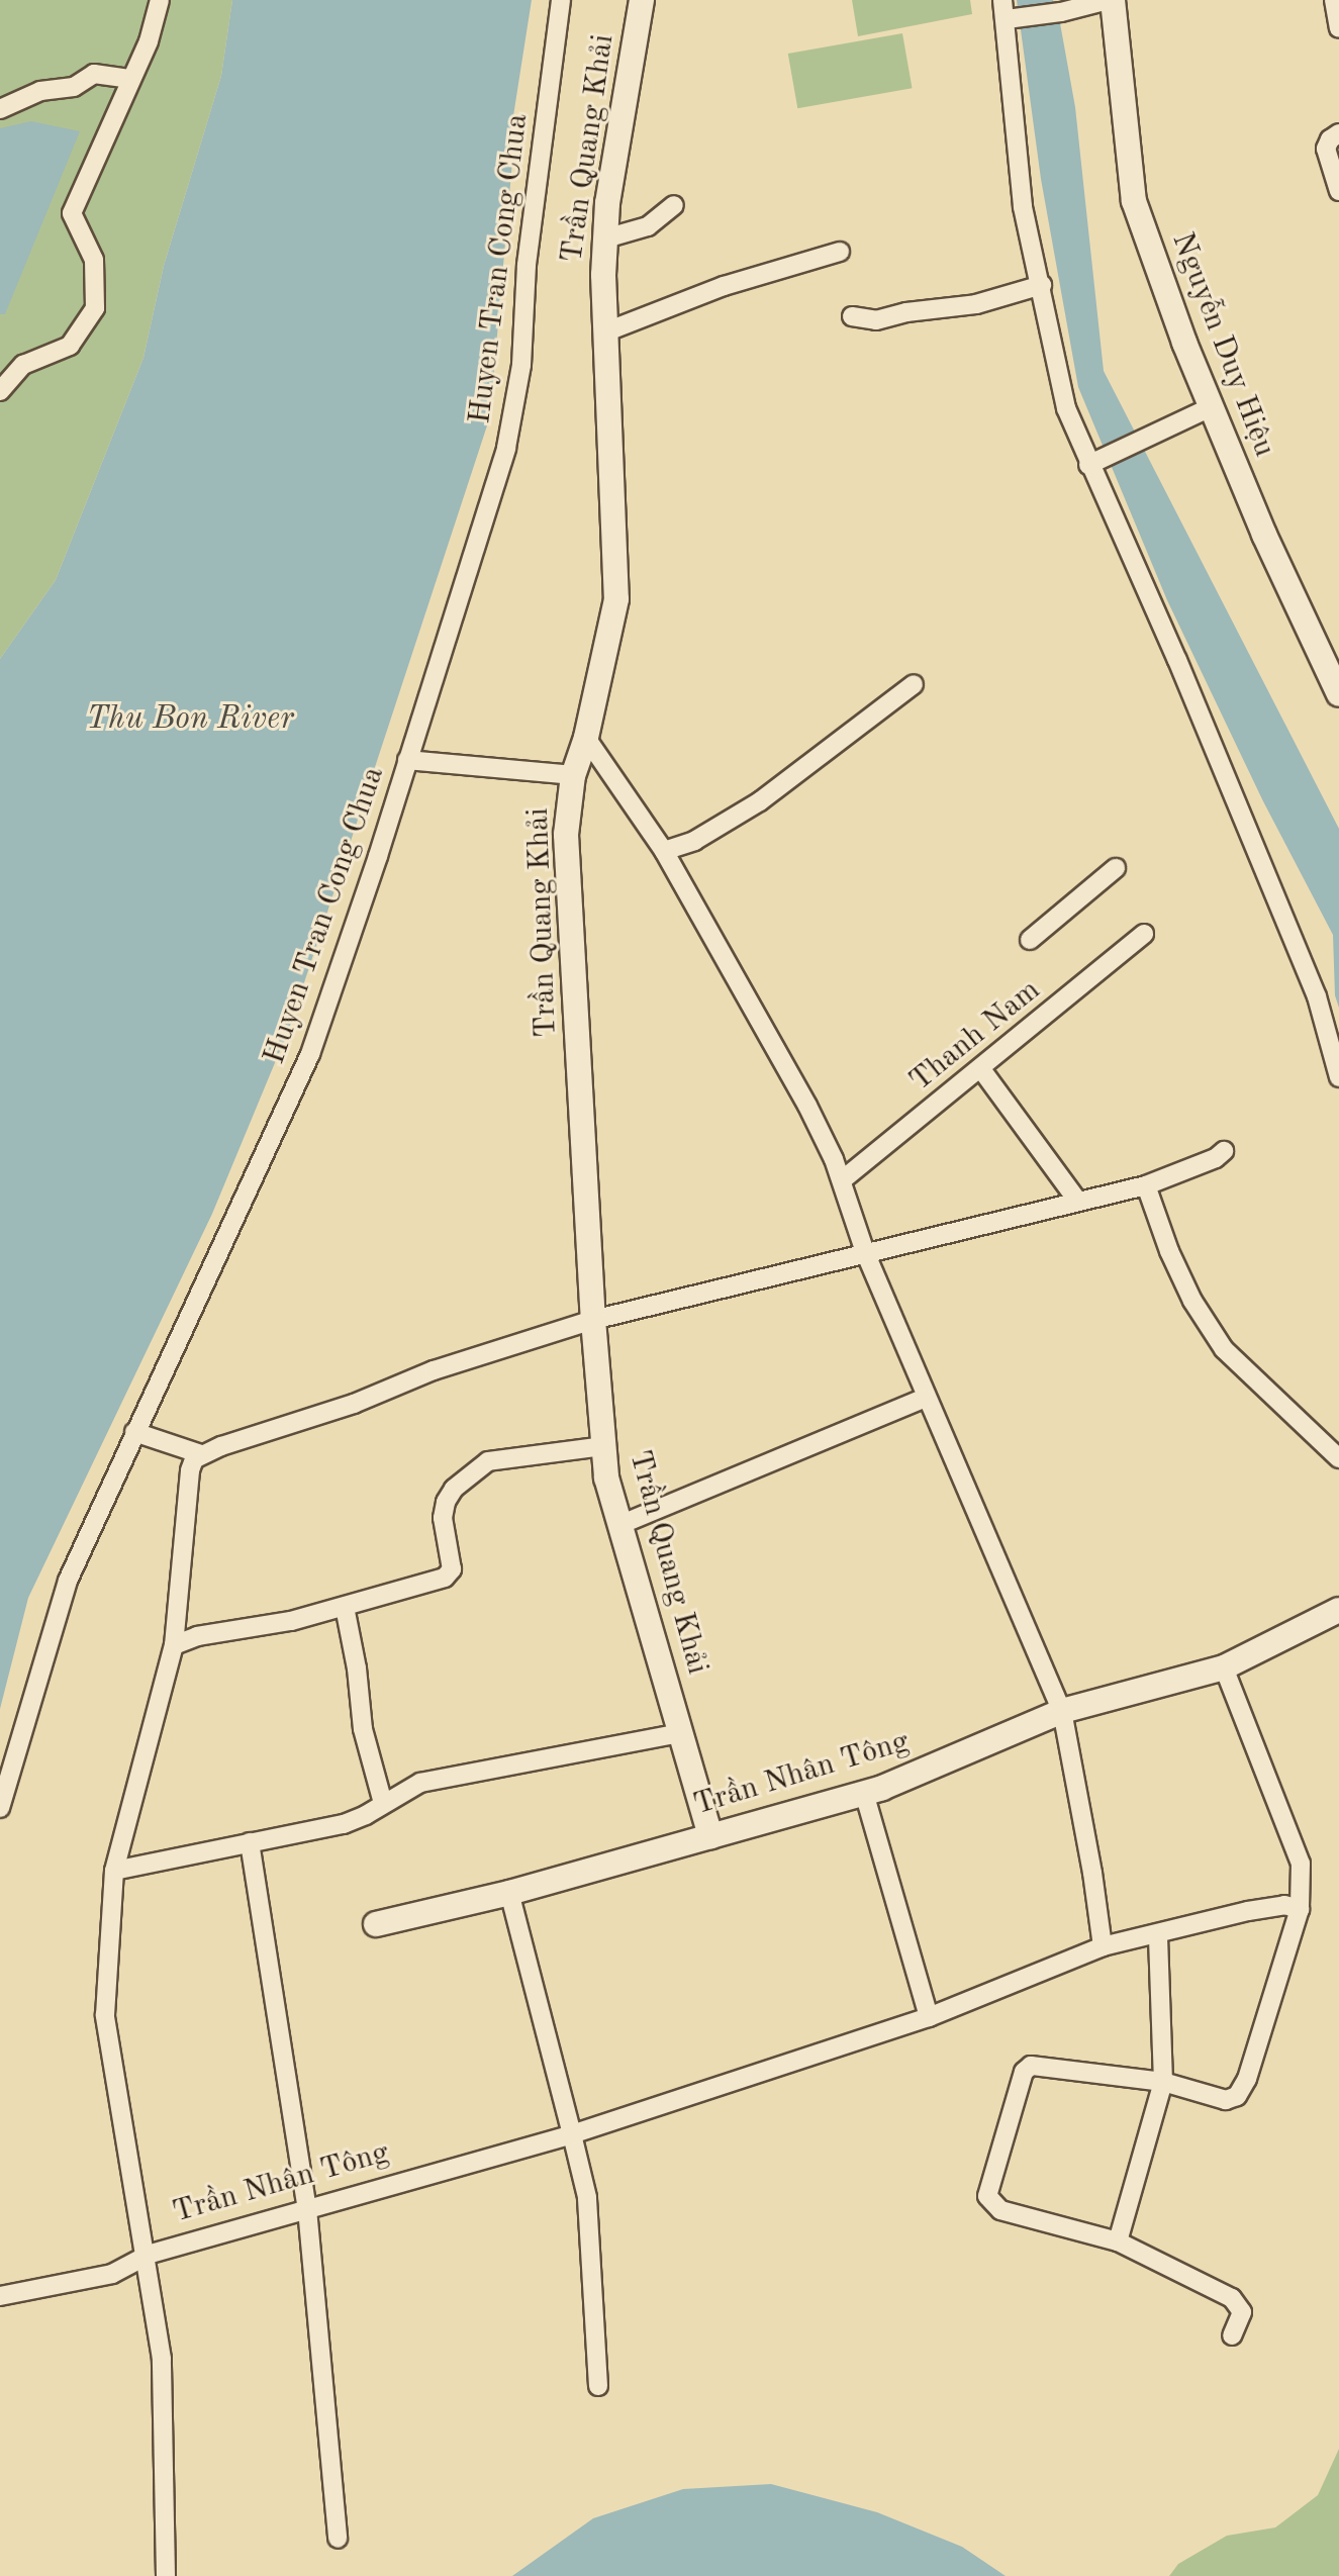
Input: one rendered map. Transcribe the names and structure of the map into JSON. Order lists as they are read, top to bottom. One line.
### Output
{"streets":{"street":["Trần Quang Khải","Huyen Tran Cong Chua","Nguyễn Duy Hiệu","Thanh Nam","Trần Nhân Tông"]},"crossings":[["Trần Quang Khải","Trần Nhân Tông"]],"water":["Thu Bon River"]}
